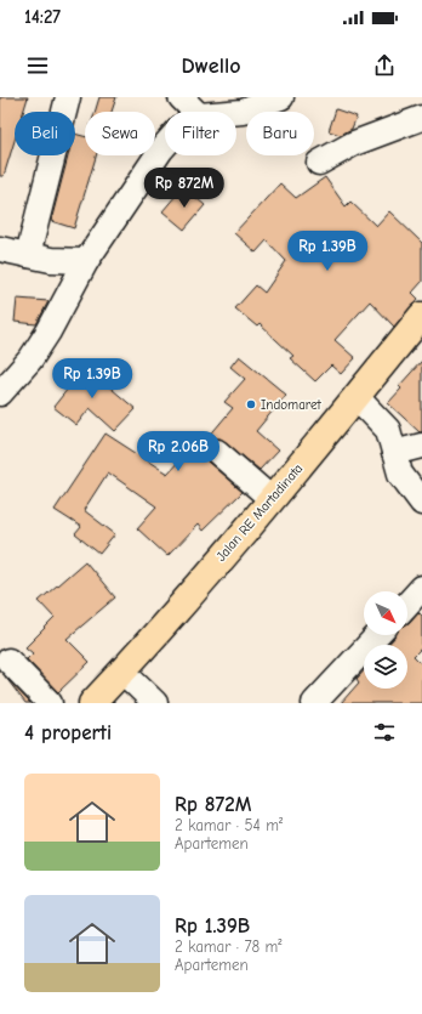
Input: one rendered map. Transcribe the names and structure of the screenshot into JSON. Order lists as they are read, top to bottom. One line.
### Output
{"streets":{"highway":["Jalan RE Martadinata"]},"places":["Indomaret"],"north":"bottom right","page":{"status":"14:27","header":"Dwello","chip":["Beli","Sewa","Filter","Baru"],"price":["Rp 872M","Rp 1.39B","Rp 1.39B","Rp 2.06B"],"heading":"4 properti","list":[{"name":"Rp 872M","note":"2 kamar · 54 m² · Apartemen"},{"name":"Rp 1.39B","note":"2 kamar · 78 m² · Apartemen"}]}}
